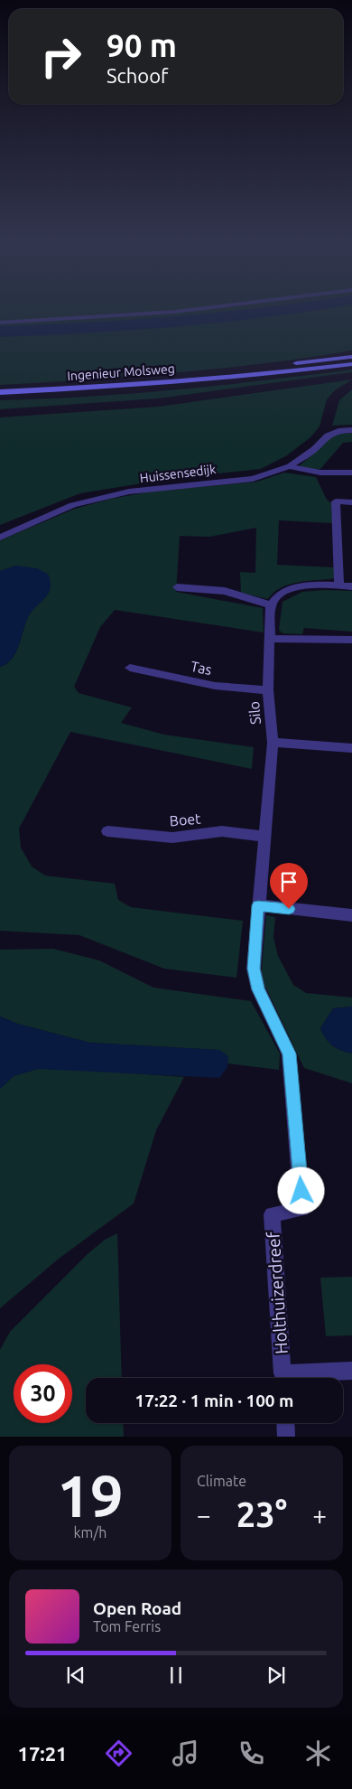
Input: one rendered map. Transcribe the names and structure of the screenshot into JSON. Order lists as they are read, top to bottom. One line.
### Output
{"streets":{"main road":["Ingenieur Molsweg"],"street":["Huissensedijk","Tas","Silo","Boet","Holthuizerdreef"]},"crossings":[["Tas","Silo"],["Silo","Boet"],["Silo","Holthuizerdreef"]],"page":{"turn":["90 m","Schoof"],"limit":"30","trip":"17:22 · 1 min · 100 m","tile":[["19","km/h"],"Climate"],"heat":["−","23°","+"],"song":["Open Road","Tom Ferris"],"tabs":"17:21"}}
